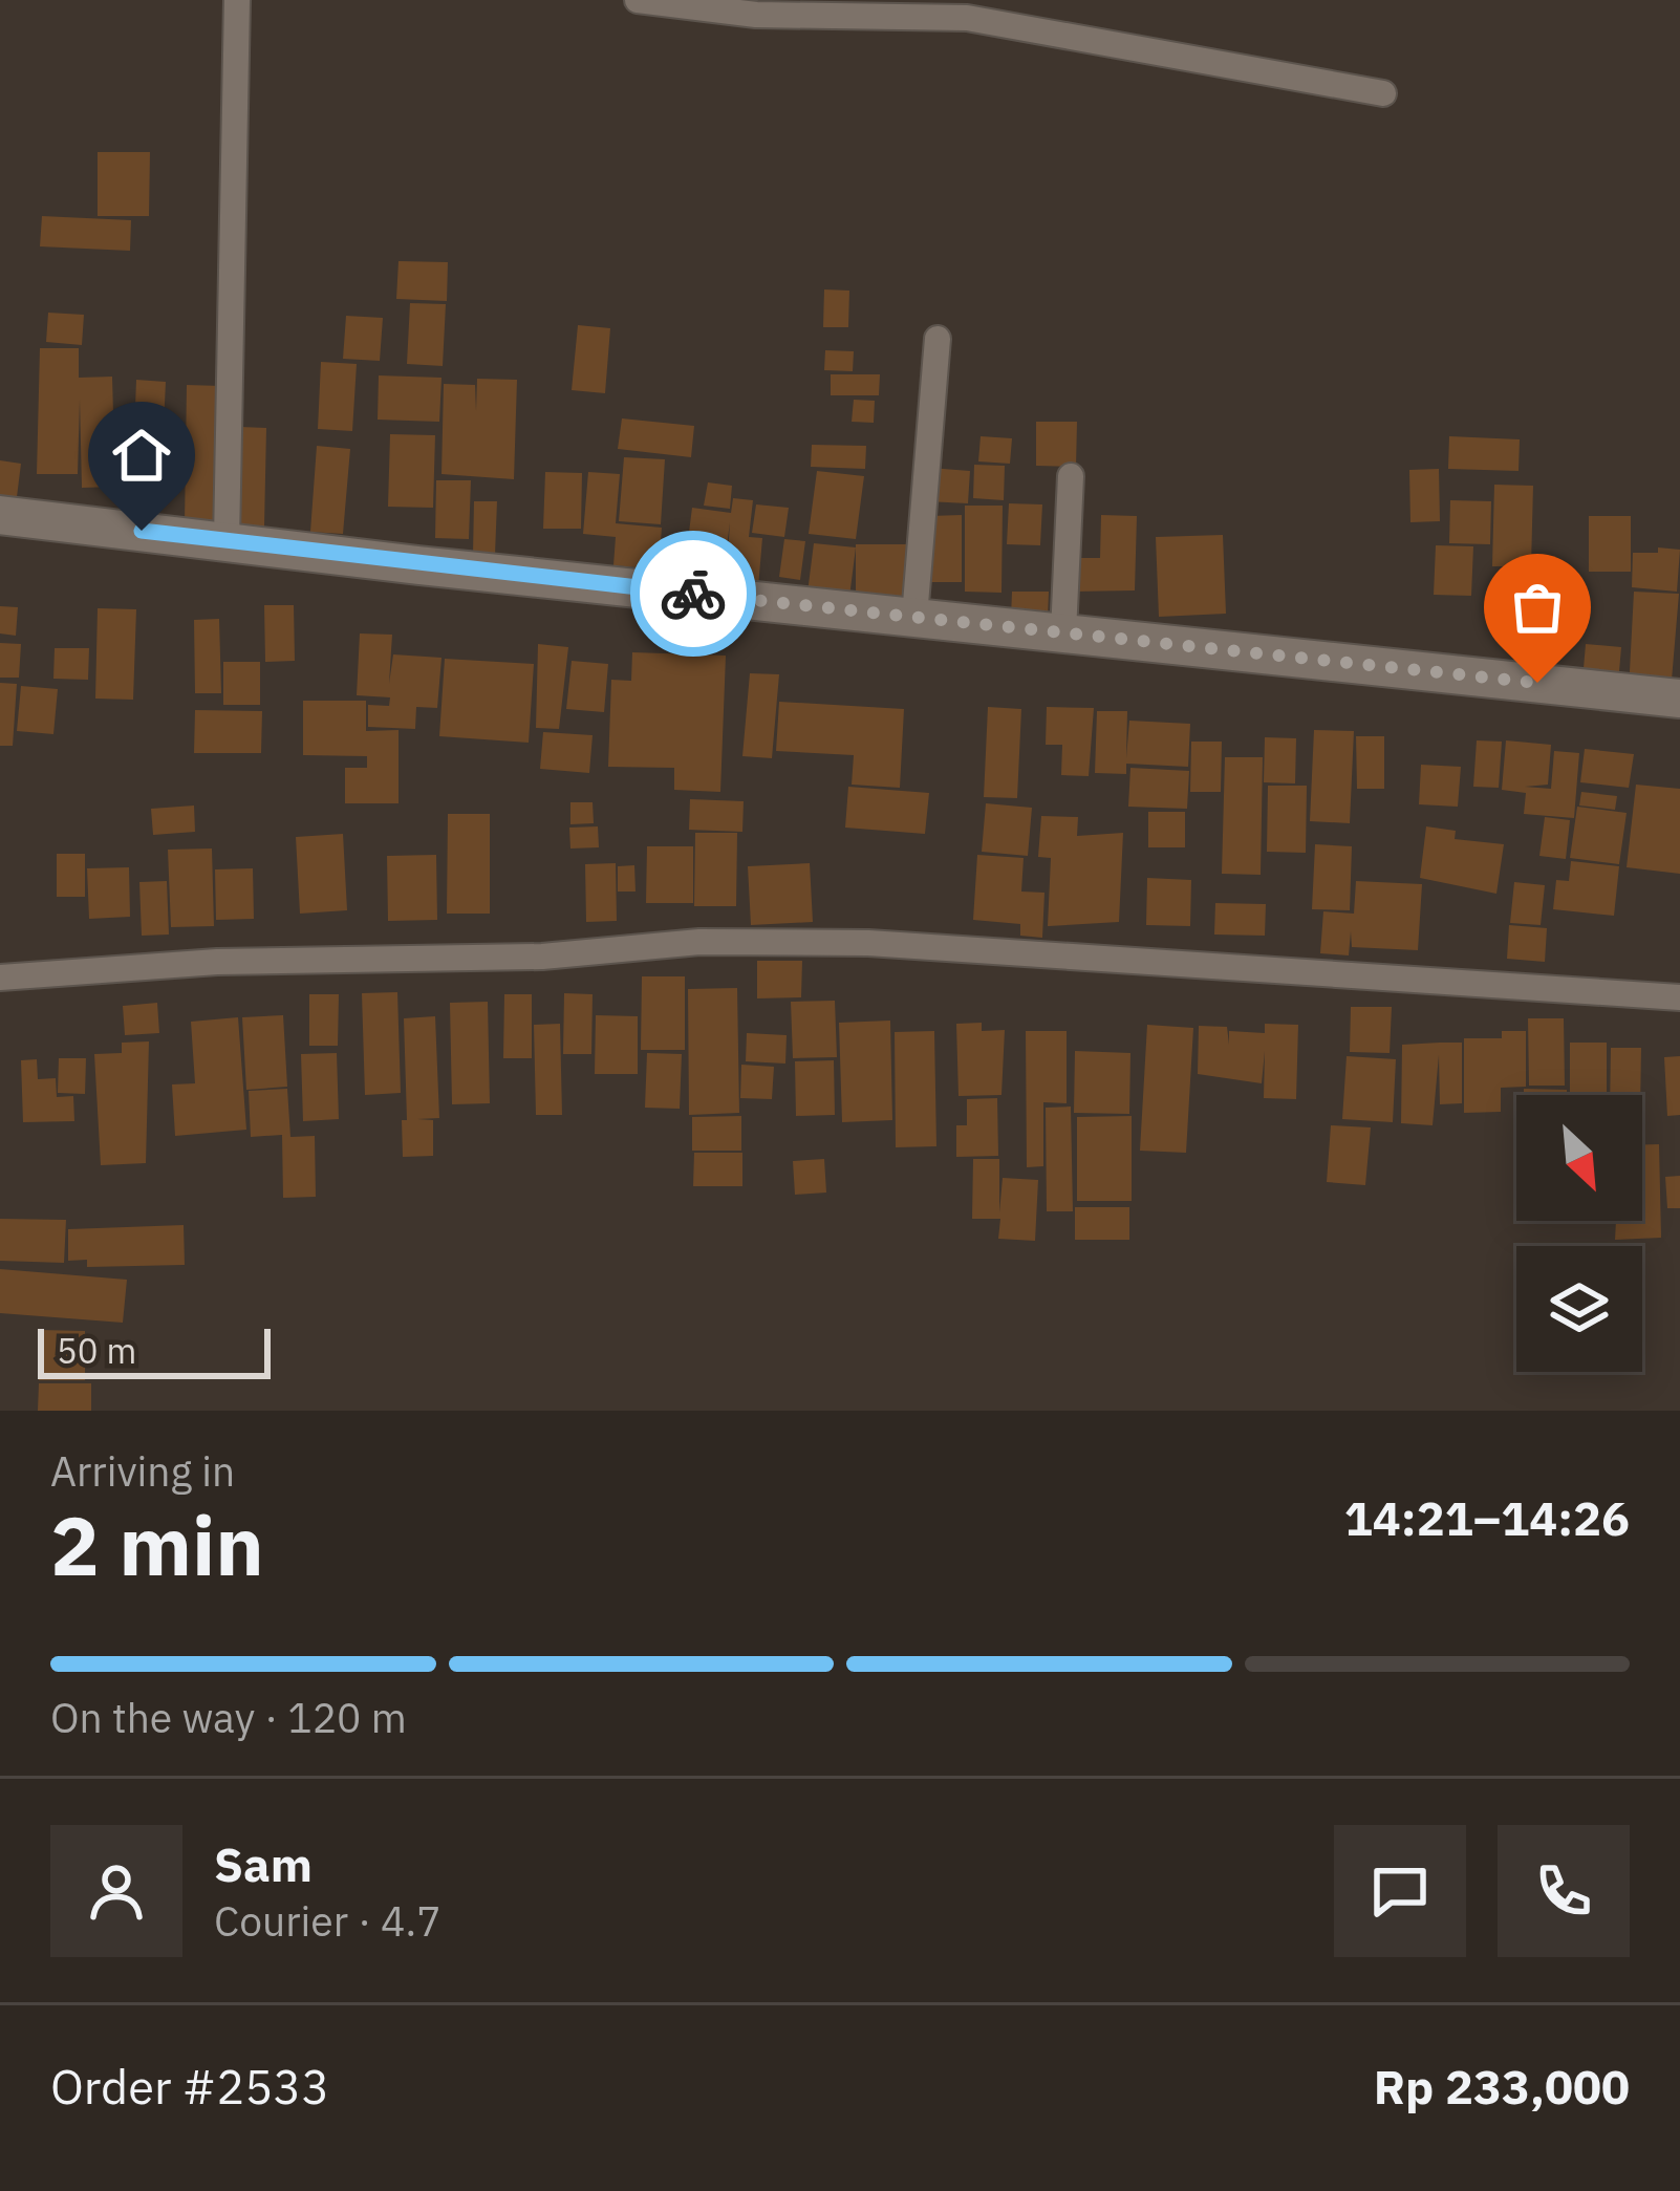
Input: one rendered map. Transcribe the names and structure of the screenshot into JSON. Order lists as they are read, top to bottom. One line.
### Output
{"scale_bar":"50 m","north":"bottom right","page":{"scale":"50 m","heading":["2 min","Arriving in","14:21–14:26"],"panel":["Sam","Courier · 4.7","Order #2533","Rp 233,000"],"bar":"On the way · 120 m"}}
